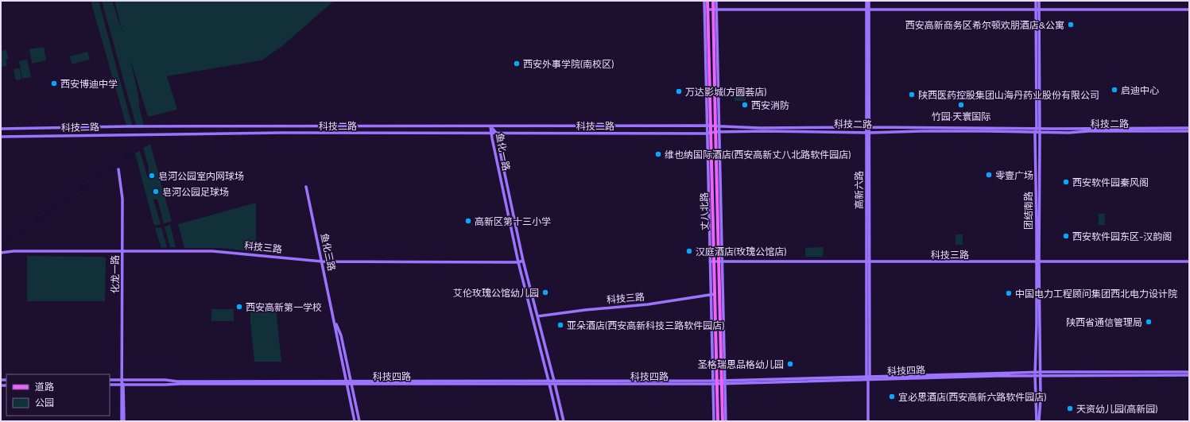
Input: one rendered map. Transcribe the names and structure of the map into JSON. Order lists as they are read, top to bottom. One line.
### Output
{"streets":{"main road":["科技二路","鱼化一路","高新六路","团结南路","丈八北路","科技三路","鱼化三路","化龙一路","科技四路"]},"crossings":[["科技二路","鱼化一路"],["科技二路","高新六路"],["科技二路","团结南路"],["科技二路","丈八北路"],["鱼化一路","科技三路"],["鱼化一路","科技四路"],["高新六路","科技三路"],["高新六路","科技四路"],["团结南路","科技三路"],["团结南路","科技四路"],["丈八北路","科技三路"],["丈八北路","科技四路"],["科技三路","鱼化三路"],["科技三路","化龙一路"],["鱼化三路","科技四路"],["化龙一路","科技四路"]],"places":["西安高新商务区希尔顿欢朋酒店&公寓","西安外事学院(南校区)","西安博迪中学","启迪中心","万达影城(方圆荟店)","陕西医药控股集团山海丹药业股份有限公司","西安消防","竹园·天寰国际","维也纳国际酒店(西安高新丈八北路软件园店)","零壹广场","皂河公园室内网球场","西安软件园秦风阁","皂河公园足球场","高新区第十三小学","西安软件园东区-汉韵阁","汉庭酒店(玫瑰公馆店)","艾伦玫瑰公馆幼儿园","中国电力工程顾问集团西北电力设计院","西安高新第一学校","陕西省通信管理局","亚朵酒店(西安高新科技三路软件园店)","圣格瑞思品格幼儿园","宜必思酒店(西安高新六路软件园店)","天资幼儿园(高新园)"],"legend":["道路","公园"]}
